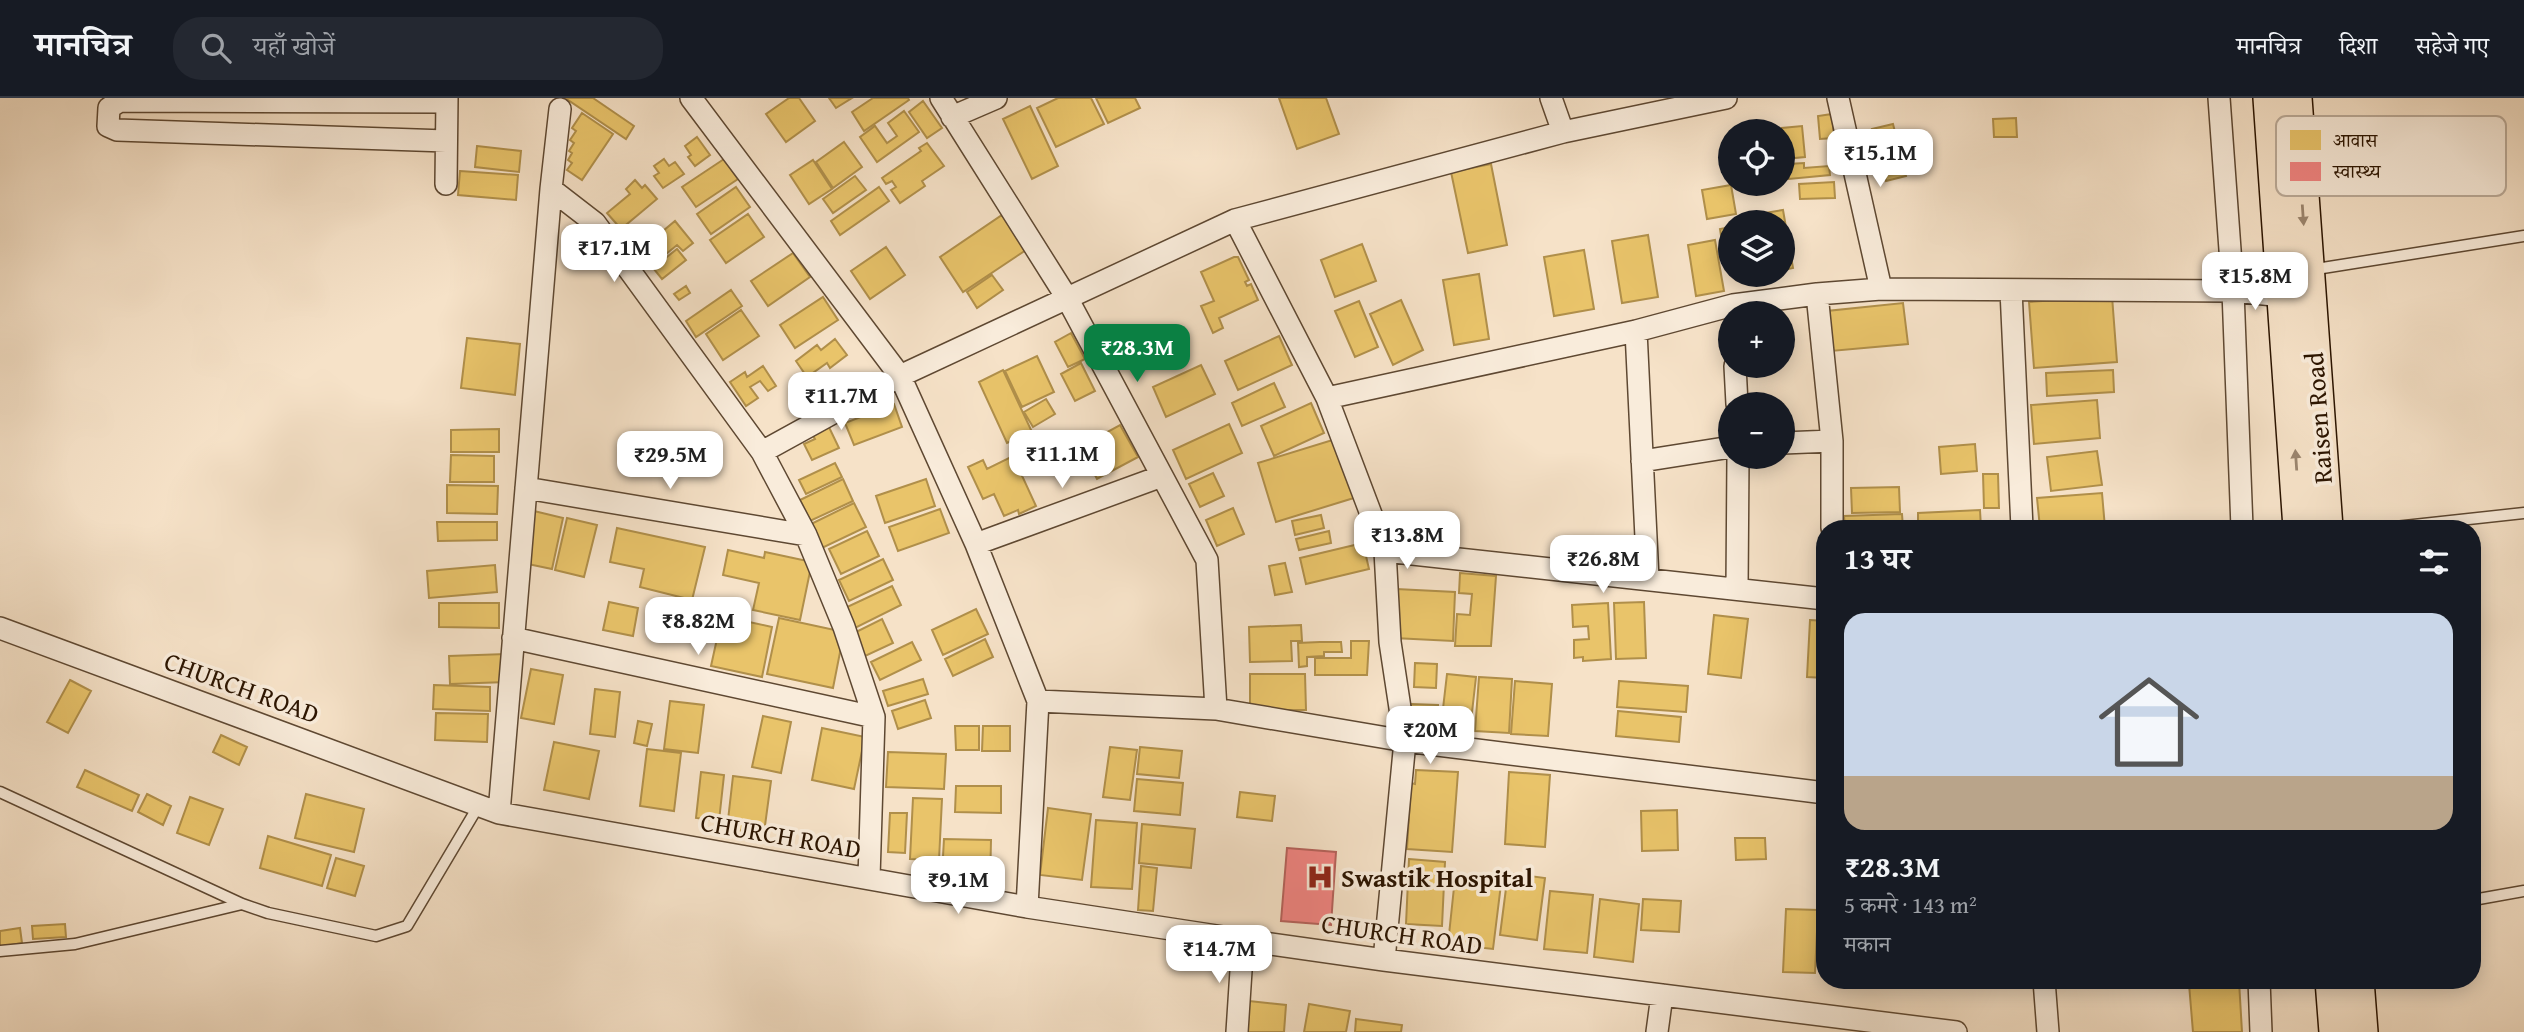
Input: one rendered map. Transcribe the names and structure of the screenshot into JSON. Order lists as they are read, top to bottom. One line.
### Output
{"streets":{"main road":["Raisen Road"],"street":["CHURCH ROAD"]},"places":{"hospital":["Swastik Hospital"]},"legend":["आवास","स्वास्थ्य"],"page":{"header":"मानचित्र","search":"यहाँ खोजें","nav":["मानचित्र","दिशा","सहेजे गए"],"map_buttons":["+","−"],"price":["₹15.1M","₹17.1M","₹15.8M","₹28.3M","₹11.7M","₹11.1M","₹29.5M","₹13.8M","₹26.8M","₹8.82M","₹20M","₹9.1M","₹14.7M"],"heading":"13 घर","list":[{"name":"₹28.3M","note":"5 कमरे · 143 m² · मकान"}]}}
